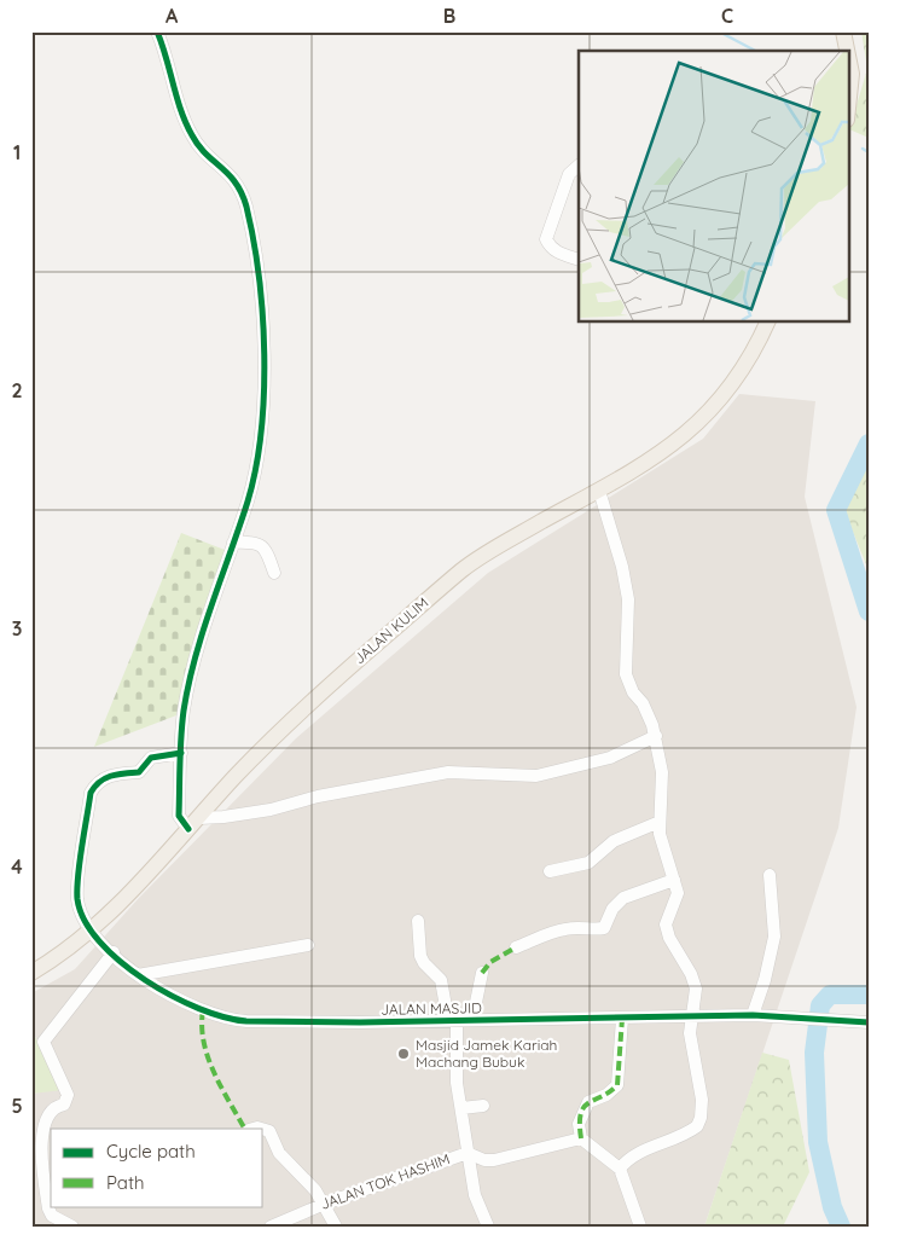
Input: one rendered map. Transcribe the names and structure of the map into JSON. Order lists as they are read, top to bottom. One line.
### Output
{"streets":{"main road":["JALAN KULIM"],"street":["JALAN MASJID","JALAN TOK HASHIM"]},"crossings":[["JALAN KULIM","JALAN MASJID"]],"places":["Masjid Jamek Kariah Machang Bubuk"],"legend":["Cycle path","Path"],"grid":{"columns":["A","B","C"],"rows":["1","2","3","4","5"]}}
